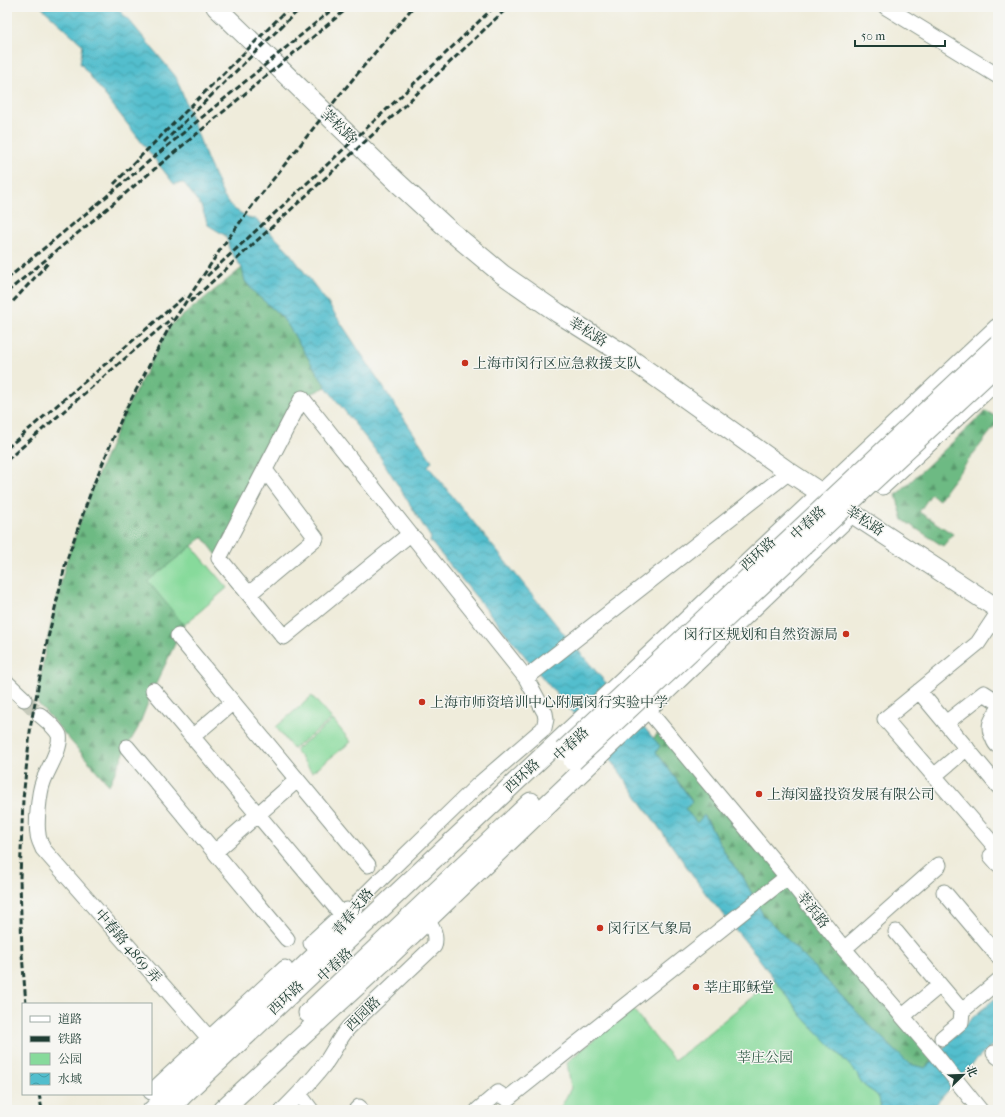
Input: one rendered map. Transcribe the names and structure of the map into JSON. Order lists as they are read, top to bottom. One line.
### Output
{"streets":{"main road":["莘松路","中春路","西环路"],"street":["莘浜路","青春支路","中春路 4869 弄","西园路"]},"crossings":[["莘松路","西环路"]],"parks":["莘庄公园"],"places":["上海市闵行区应急救援支队","闵行区规划和自然资源局","上海市师资培训中心附属闵行实验中学","上海闵盛投资发展有限公司","闵行区气象局","莘庄耶稣堂"],"legend":["道路","铁路","公园","水域"],"scale_bar":"50 m","north":"top right"}
